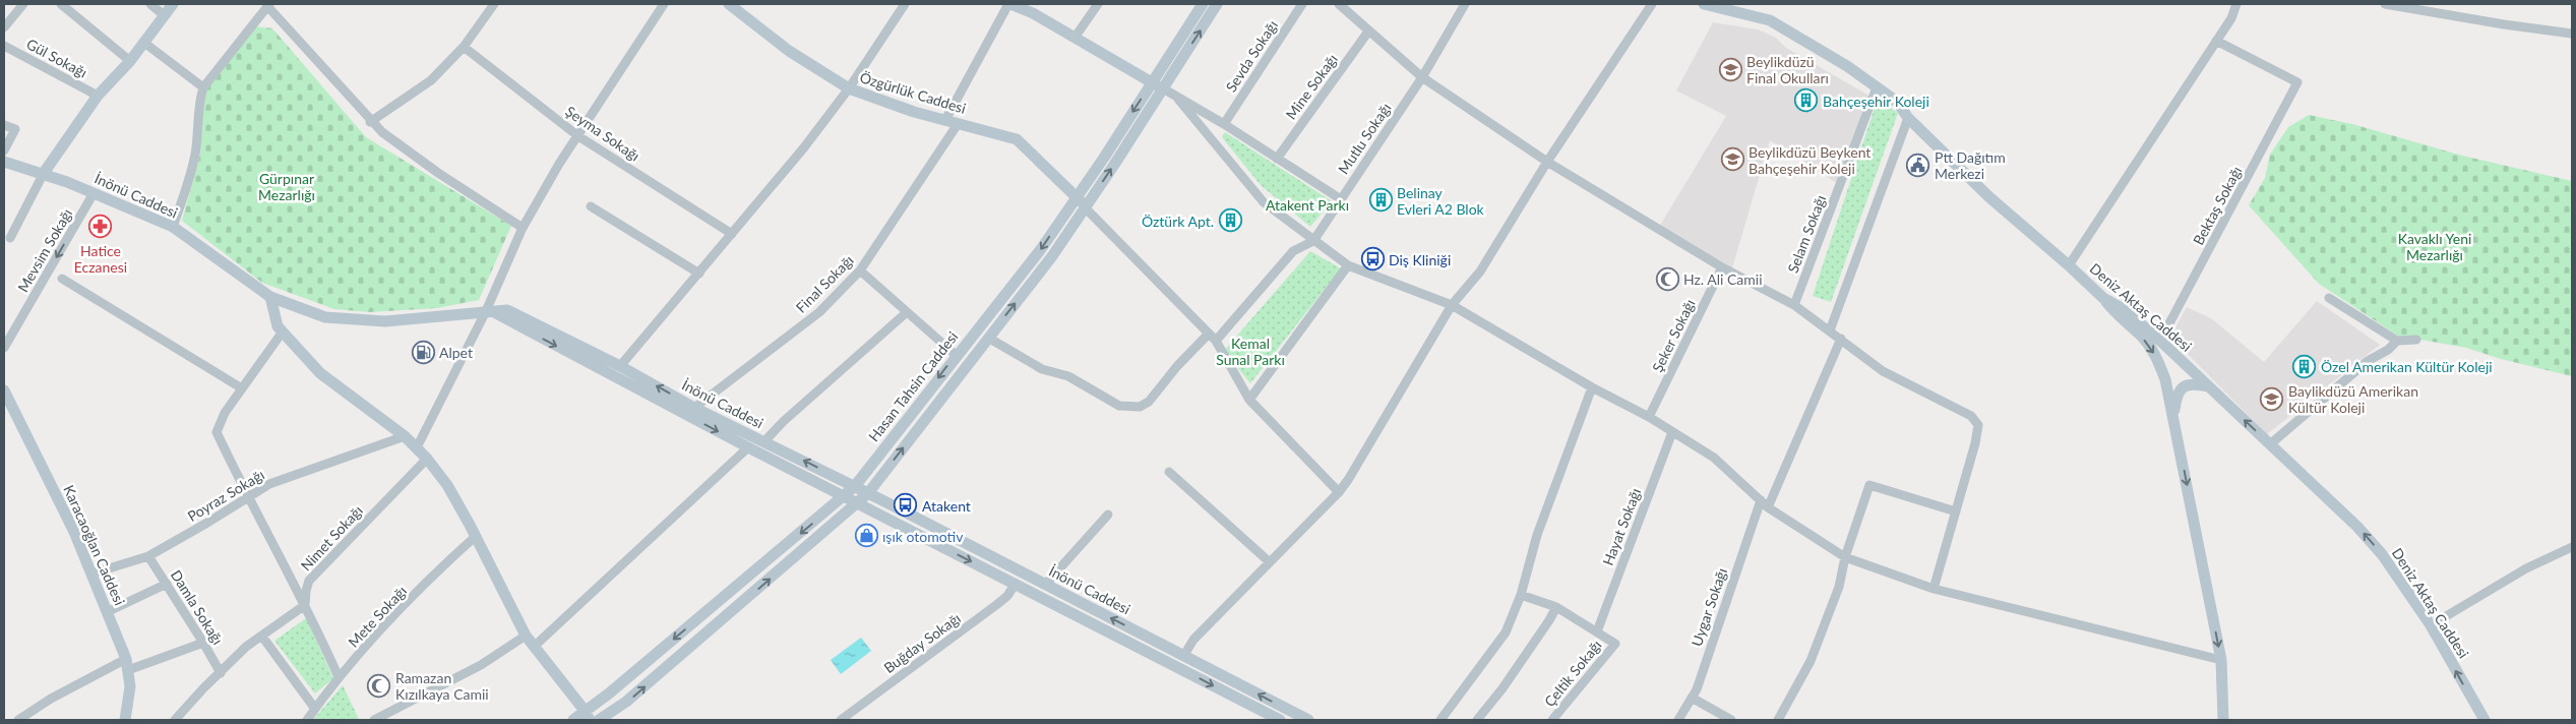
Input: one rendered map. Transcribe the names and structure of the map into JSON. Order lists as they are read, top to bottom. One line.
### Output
{"streets":{"main road":["Özgürlük Caddesi","İnönü Caddesi","Deniz Aktaş Caddesi","Hasan Tahsin Caddesi","Karacaoğlan Caddesi"],"street":["Sevda Sokağı","Gül Sokağı","Mine Sokağı","Şeyma Sokağı","Mutlu Sokağı","Bektaş Sokağı","Selam Sokağı","Mevsim Sokağı","Final Sokağı","Şeker Sokağı","Poyraz Sokağı","Hayat Sokağı","Nimet Sokağı","Damla Sokağı","Uygar Sokağı","Mete Sokağı","Buğday Sokağı","Çeltik Sokağı"]},"crossings":[["Özgürlük Caddesi","Final Sokağı"],["Özgürlük Caddesi","Hasan Tahsin Caddesi"],["İnönü Caddesi","Mevsim Sokağı"],["İnönü Caddesi","Final Sokağı"],["İnönü Caddesi","Hasan Tahsin Caddesi"],["İnönü Caddesi","Buğday Sokağı"],["Bektaş Sokağı","Deniz Aktaş Caddesi"],["Selam Sokağı","Deniz Aktaş Caddesi"],["Poyraz Sokağı","Karacaoğlan Caddesi"],["Poyraz Sokağı","Damla Sokağı"],["Hayat Sokağı","Çeltik Sokağı"]],"one_way":["Deniz Aktaş Caddesi"],"parks":["Gürpınar Mezarlığı","Atakent Parkı","Kavaklı Yeni Mezarlığı","Kemal Sunal Parkı"],"places":{"school or university":["Beylikdüzü Final Okulları","Beylikdüzü Beykent Bahçeşehir Koleji","Baylikdüzü Amerikan Kültür Koleji"],"building":["Bahçeşehir Koleji","Belinay Evleri A2 Blok","Öztürk Apt.","Özel Amerikan Kültür Koleji"],"public building":["Ptt Dağıtım Merkezi"],"pharmacy":["Hatice Eczanesi"],"bus stop":["Diş Kliniği","Atakent"],"mosque":["Hz. Ali Camii","Ramazan Kızılkaya Camii"],"fuel station":["Alpet"],"shop":["ışık otomotiv"]}}
